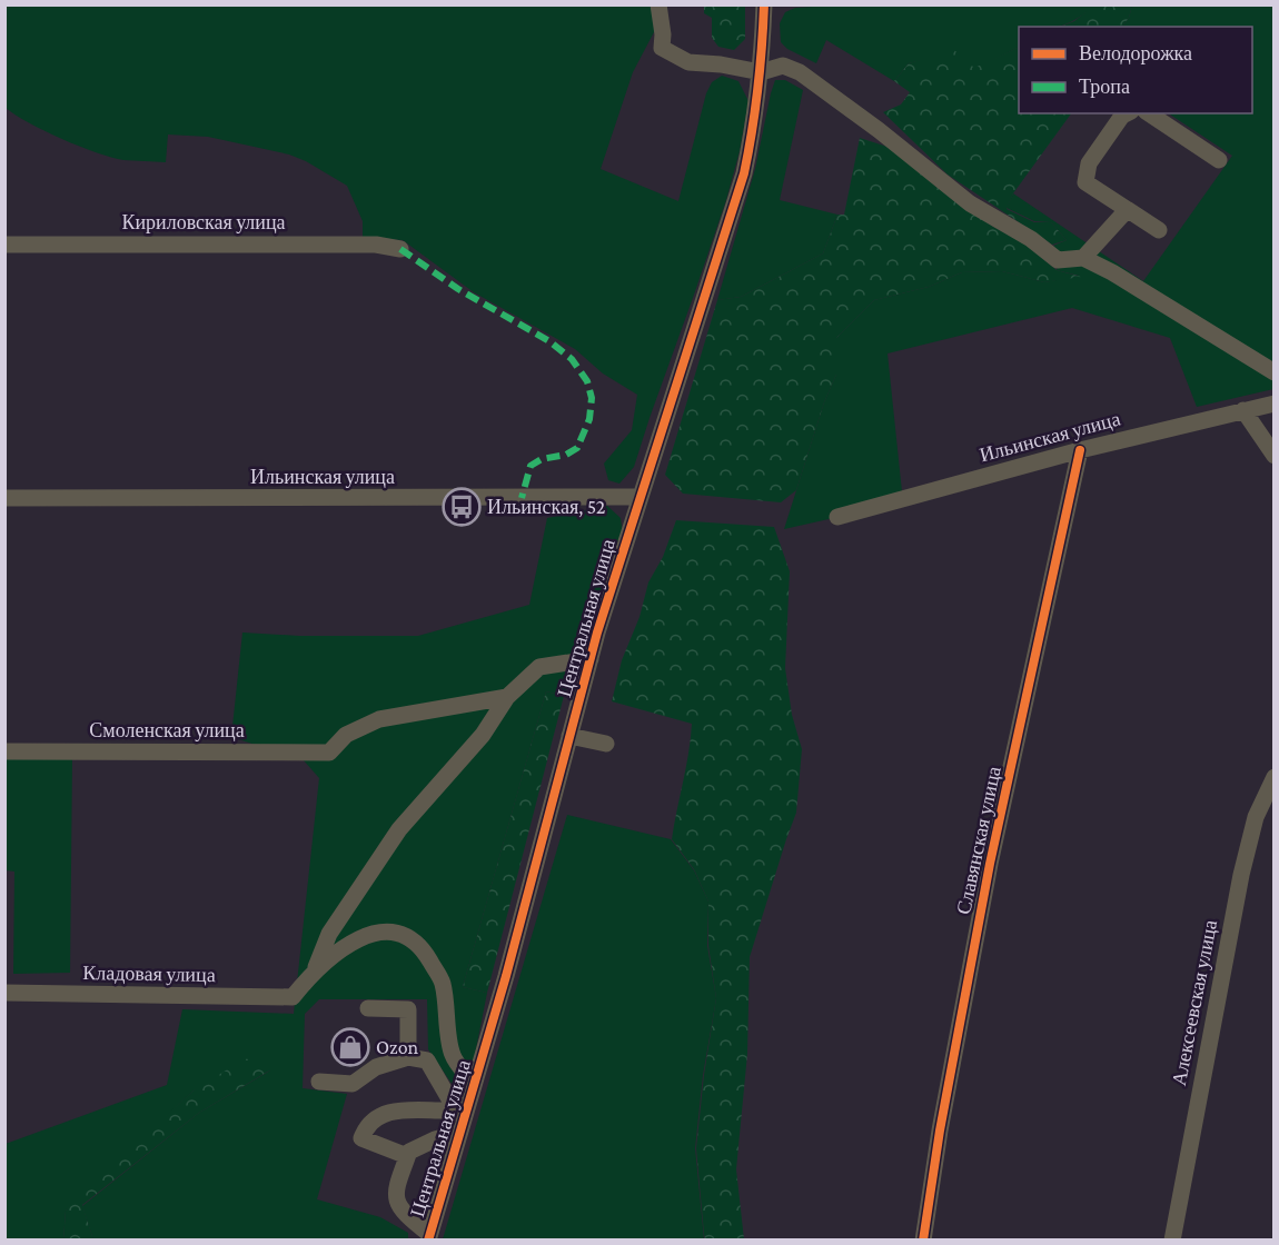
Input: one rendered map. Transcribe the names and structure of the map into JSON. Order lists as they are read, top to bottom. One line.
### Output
{"streets":{"street":["Кириловская улица","Ильинская улица","Центральная улица","Смоленская улица","Славянская улица","Кладовая улица","Алексеевская улица"]},"crossings":[["Ильинская улица","Центральная улица"],["Ильинская улица","Славянская улица"]],"places":{"bus stop":["Ильинская, 52"],"shop":["Ozon"]},"legend":["Велодорожка","Тропа"]}
